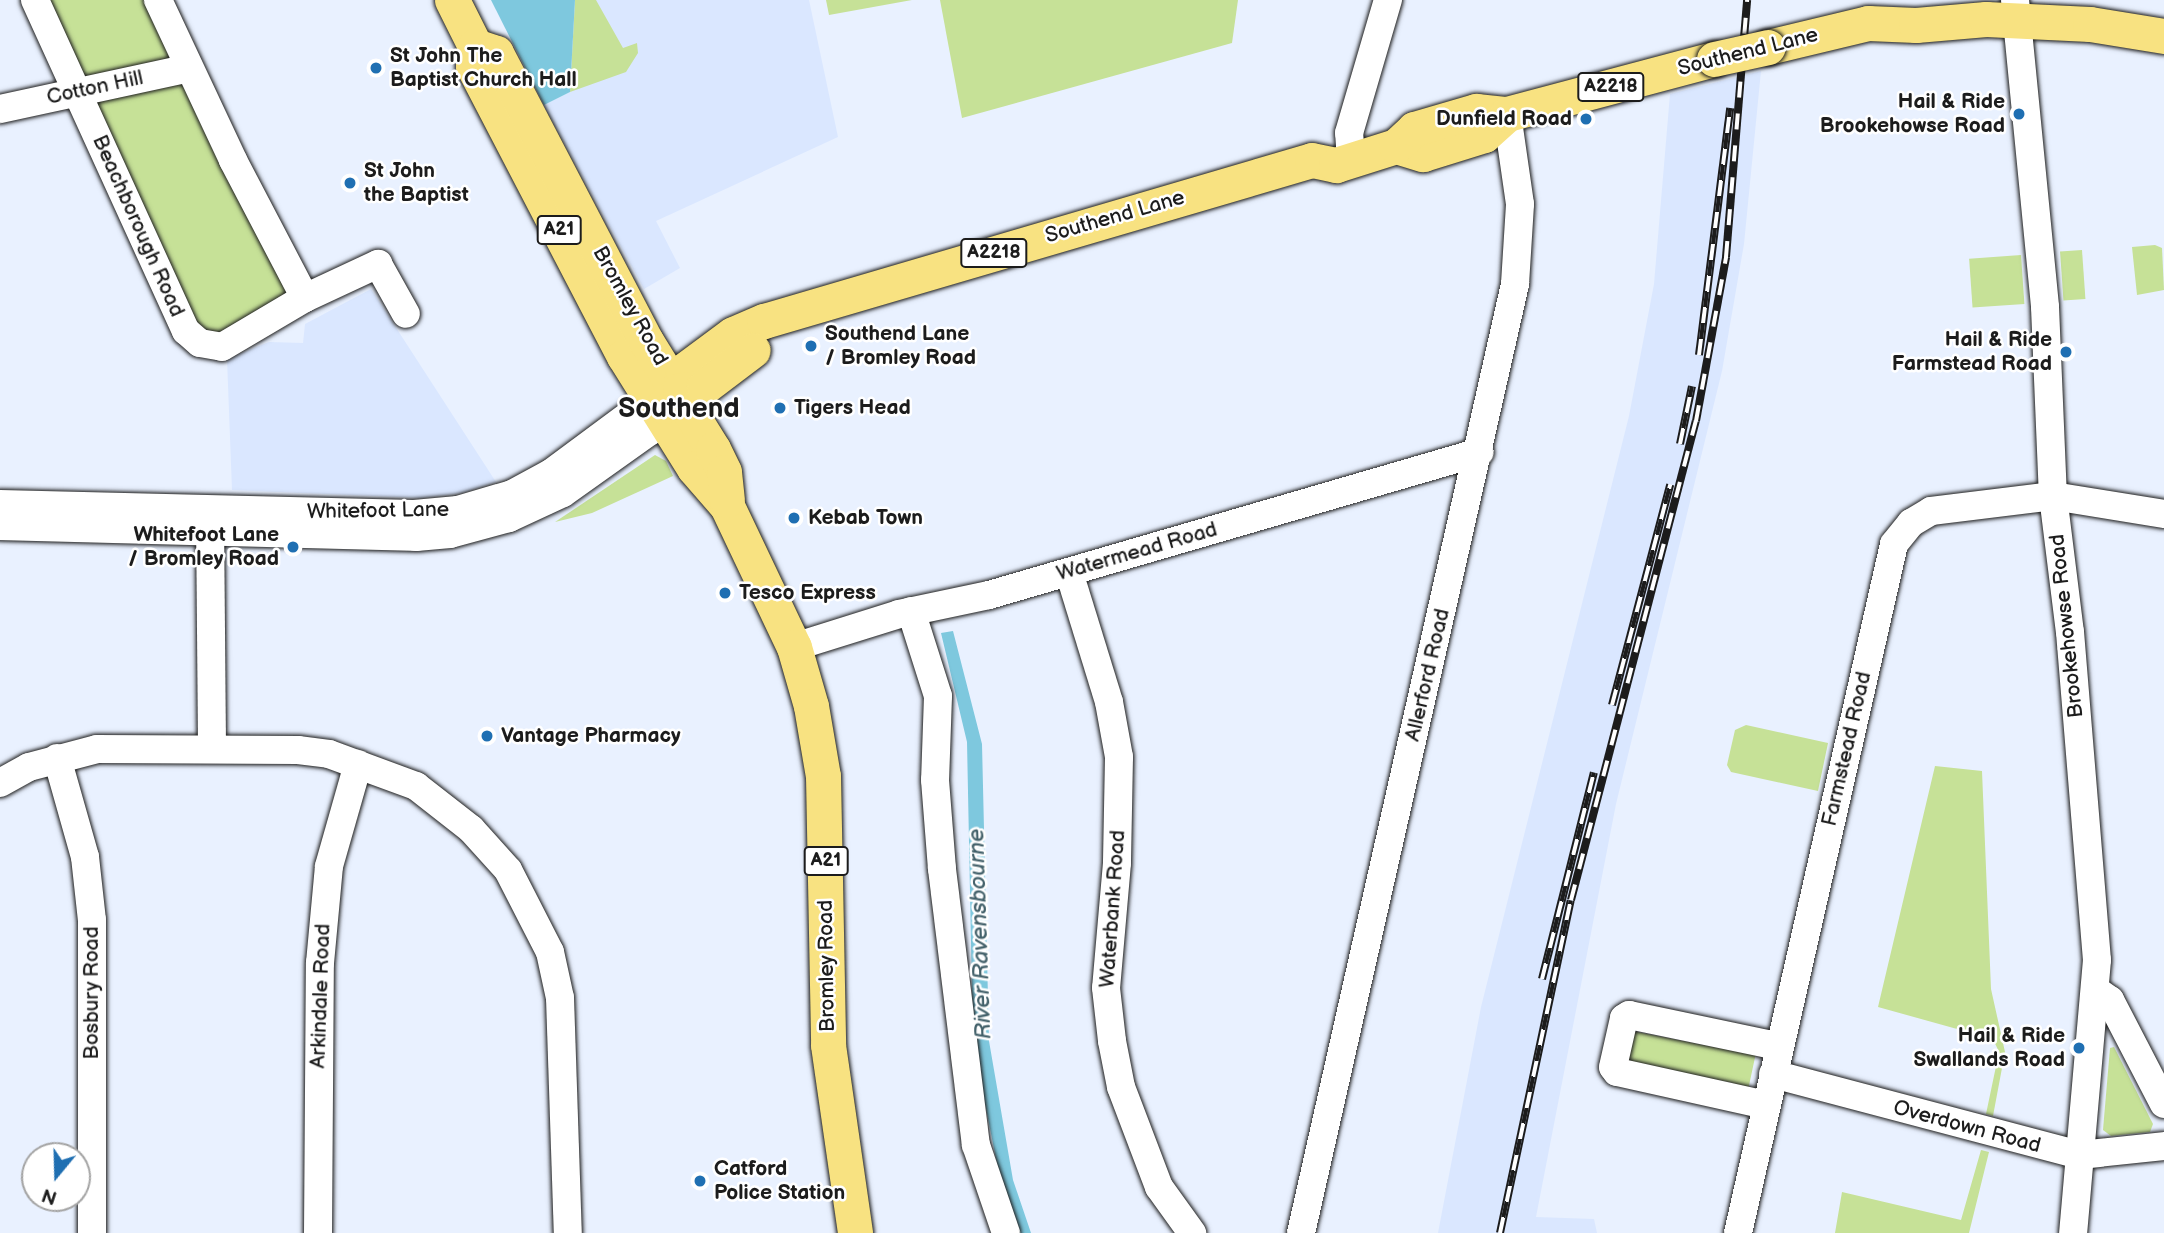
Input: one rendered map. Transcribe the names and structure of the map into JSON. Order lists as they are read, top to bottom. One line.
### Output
{"streets":{"main road":["Southend Lane","A2218","A21","Bromley Road"],"street":["Cotton Hill","Beachborough Road","Whitefoot Lane","Watermead Road","Brookehowse Road","Allerford Road","Farmstead Road","Waterbank Road","Bosbury Road","Arkindale Road","Overdown Road"]},"crossings":[["Southend Lane","Bromley Road"],["Southend Lane","Whitefoot Lane"],["Southend Lane","Brookehowse Road"],["Southend Lane","Allerford Road"],["Cotton Hill","Beachborough Road"],["Bromley Road","Whitefoot Lane"],["Bromley Road","Watermead Road"],["Watermead Road","Allerford Road"],["Watermead Road","Waterbank Road"],["Brookehowse Road","Farmstead Road"],["Brookehowse Road","Overdown Road"],["Farmstead Road","Overdown Road"]],"districts":["Southend"],"water":["River Ravensbourne"],"places":["St John The Baptist Church Hall","Hail & Ride Brookehowse Road","Dunfield Road","St John the Baptist","Southend Lane / Bromley Road","Hail & Ride Farmstead Road","Tigers Head","Kebab Town","Whitefoot Lane / Bromley Road","Tesco Express","Vantage Pharmacy","Hail & Ride Swallands Road","Catford Police Station"],"north":"bottom"}
